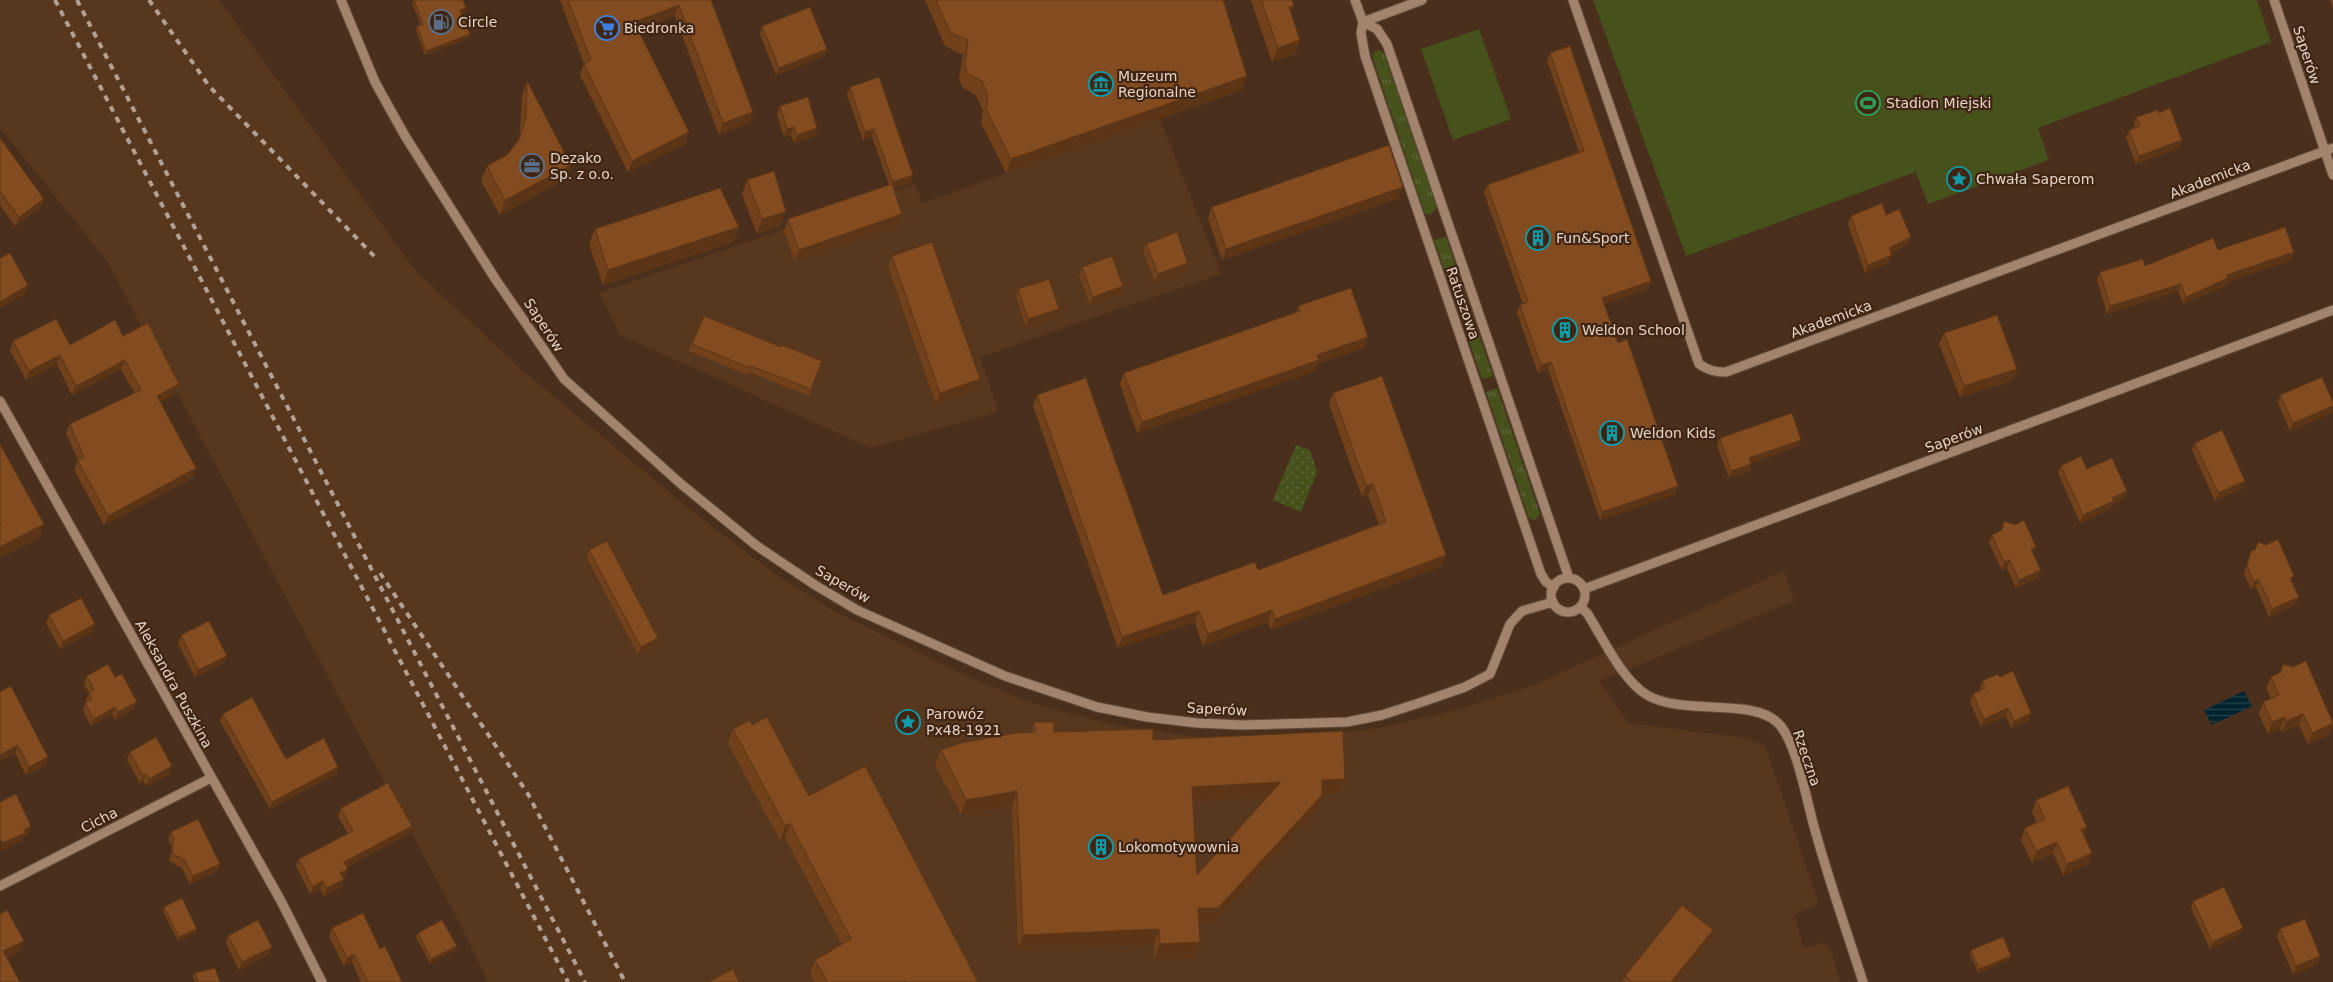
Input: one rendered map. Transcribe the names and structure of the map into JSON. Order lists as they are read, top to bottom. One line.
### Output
{"streets":{"street":["Saperów","Akademicka","Ratuszowa","Aleksandra Puszkina","Rzeczna","Cicha"]},"crossings":[["Saperów","Akademicka"],["Saperów","Ratuszowa"],["Saperów","Rzeczna"],["Ratuszowa","Rzeczna"],["Aleksandra Puszkina","Cicha"]],"places":{"fuel station":["Circle"],"supermarket":["Biedronka"],"museum":["Muzeum Regionalne"],"sports":["Stadion Miejski"],"office":["Dezako Sp. z o.o."],"place":["Chwała Saperom","Parowóz Px48-1921"],"building":["Fun&Sport","Weldon School","Weldon Kids","Lokomotywownia"]}}
